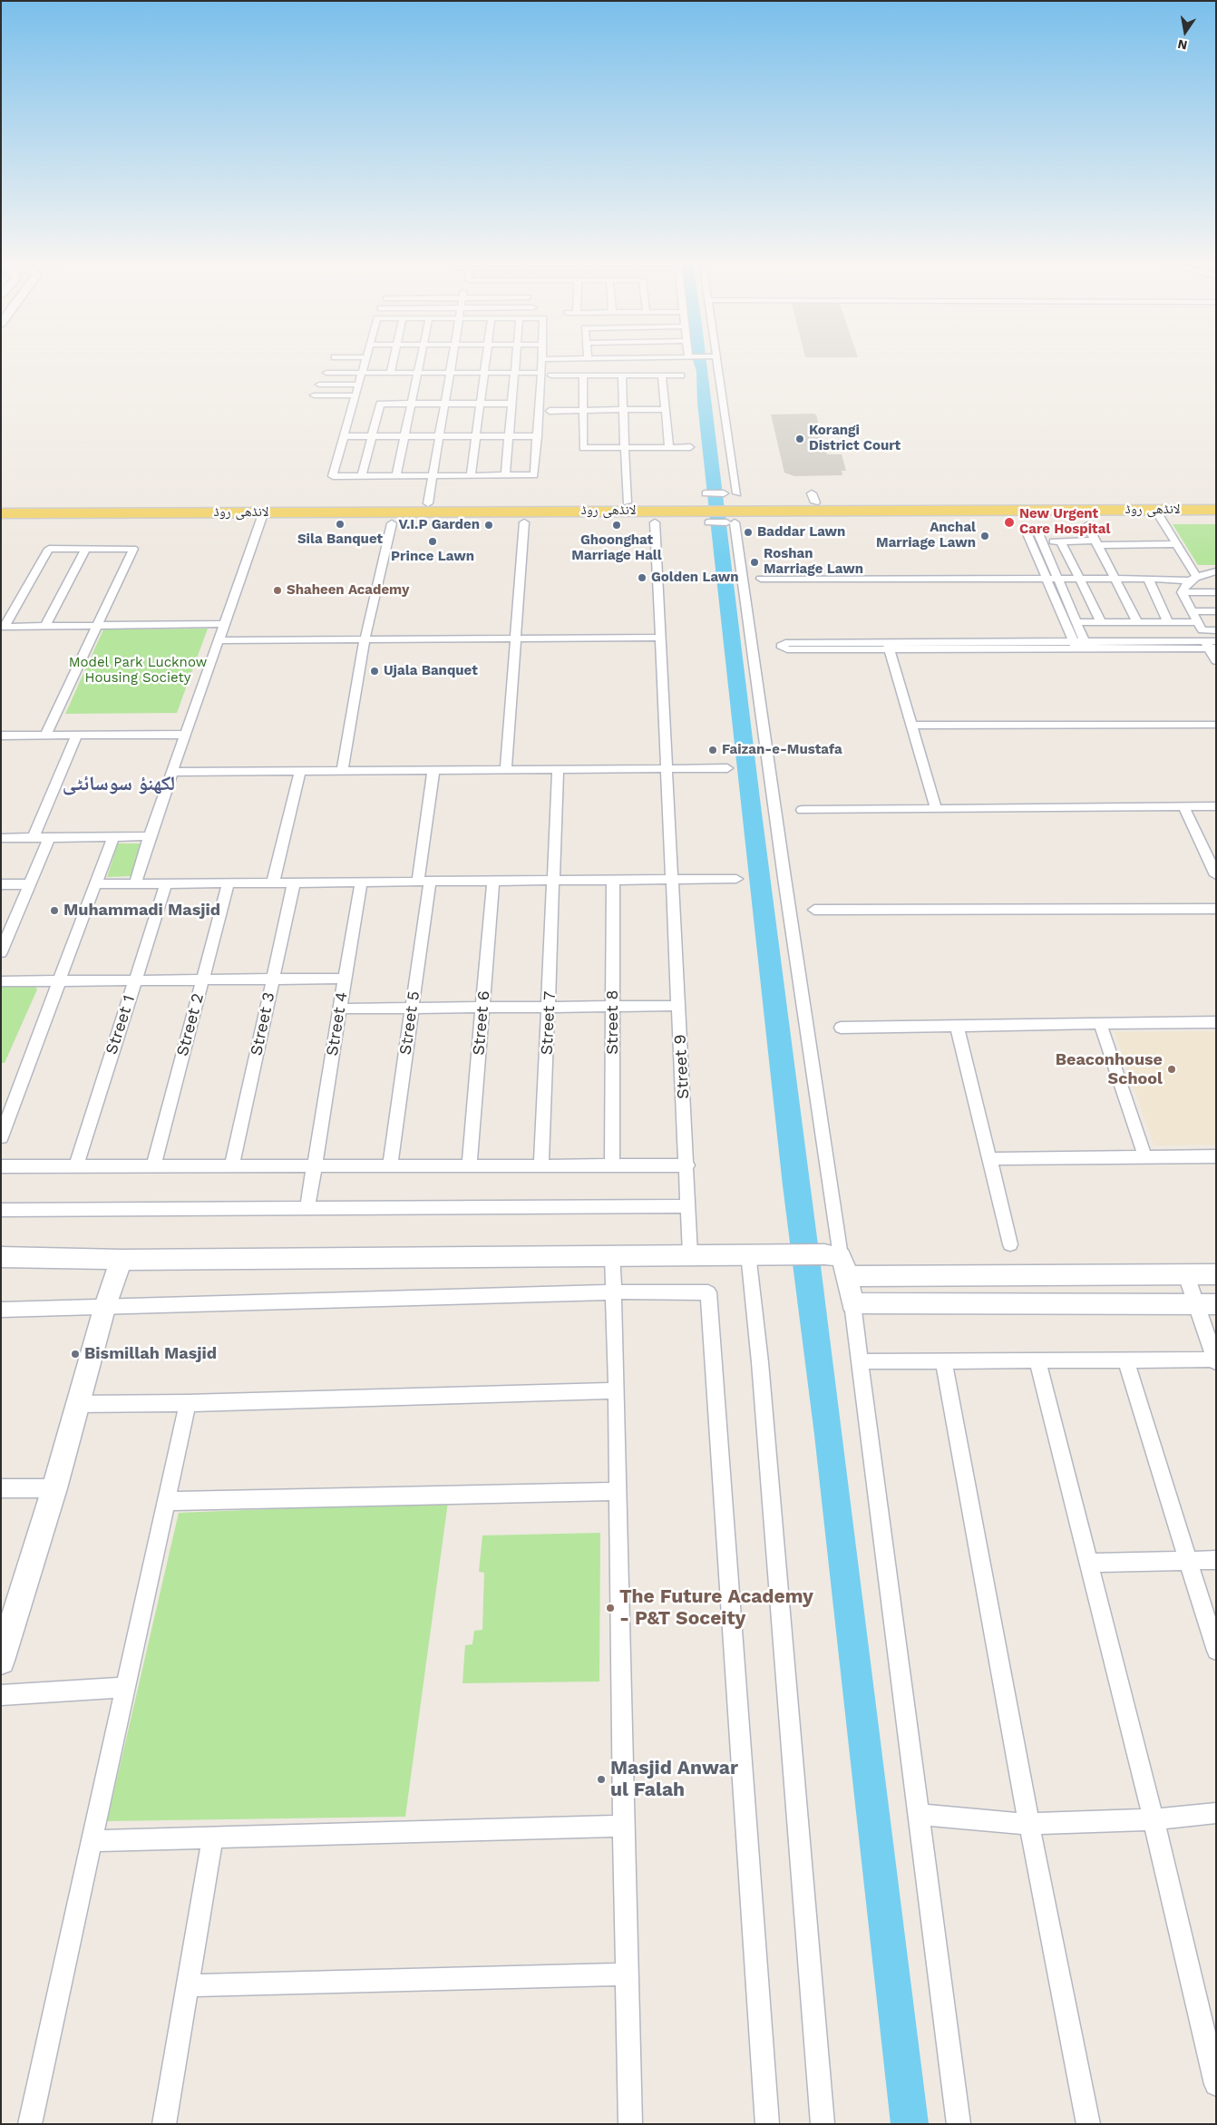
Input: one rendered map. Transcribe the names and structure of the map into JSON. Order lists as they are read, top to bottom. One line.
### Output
{"streets":{"main road":["لانڈھی روڈ"],"street":["Street 8","Street 5","Street 6","Street 7","Street 3","Street 4","Street 1","Street 2","Street 9"]},"districts":["لکھنؤ سوسائٹی"],"parks":["Model Park Lucknow Housing Society"],"places":["Korangi District Court","New Urgent Care Hospital","Sila Banquet","V.I.P Garden","Ghoonghat Marriage Hall","Baddar Lawn","Anchal Marriage Lawn","Prince Lawn","Roshan Marriage Lawn","Golden Lawn","Shaheen Academy","Ujala Banquet","Faizan-e-Mustafa","Muhammadi Masjid","Beaconhouse School","Bismillah Masjid","The Future Academy - P&T Soceity","Masjid Anwar ul Falah"],"north":"bottom"}
